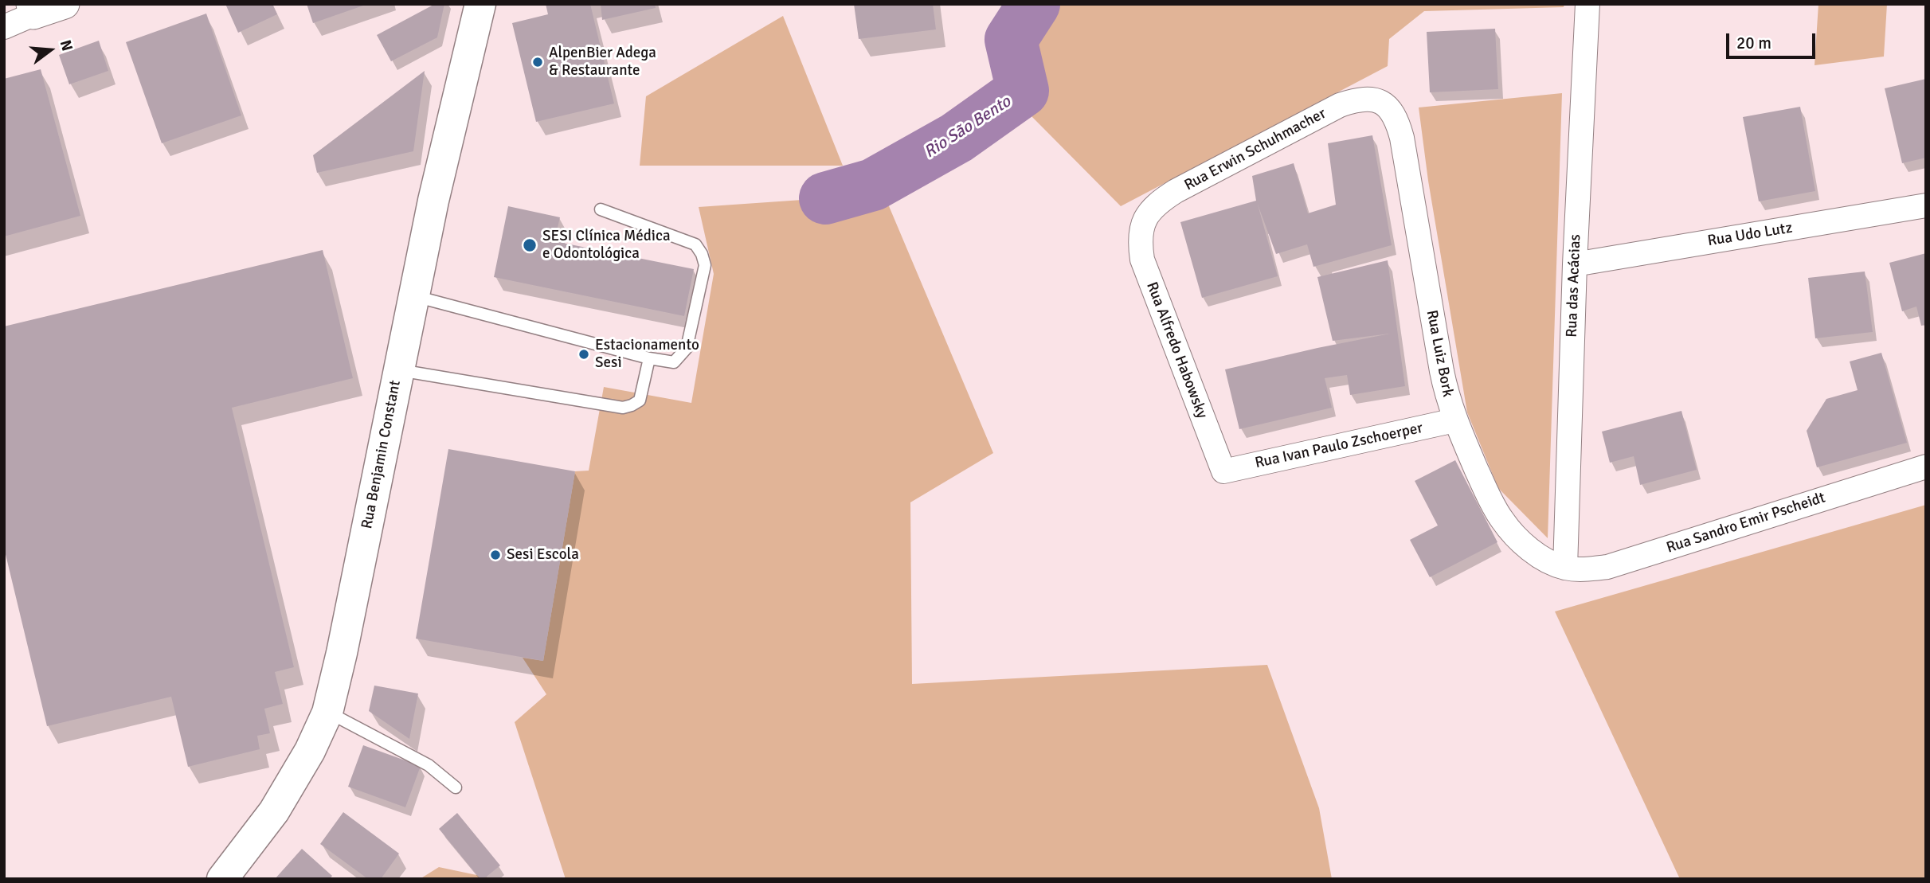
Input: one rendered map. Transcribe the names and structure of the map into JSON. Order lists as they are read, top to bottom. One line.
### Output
{"streets":{"main road":["Rua Benjamin Constant"],"street":["Rua Erwin Schuhmacher","Rua Udo Lutz","Rua das Acácias","Rua Alfredo Habowsky","Rua Luiz Bork","Rua Ivan Paulo Zschoerper","Rua Sandro Emir Pscheidt"]},"crossings":[["Rua Erwin Schuhmacher","Rua Alfredo Habowsky"],["Rua Erwin Schuhmacher","Rua Luiz Bork"],["Rua Udo Lutz","Rua das Acácias"],["Rua das Acácias","Rua Luiz Bork"],["Rua das Acácias","Rua Sandro Emir Pscheidt"],["Rua Alfredo Habowsky","Rua Ivan Paulo Zschoerper"],["Rua Luiz Bork","Rua Ivan Paulo Zschoerper"],["Rua Luiz Bork","Rua Sandro Emir Pscheidt"]],"water":["Rio São Bento"],"places":["AlpenBier Adega & Restaurante","SESI Clínica Médica e Odontológica","Estacionamento Sesi","Sesi Escola"],"scale_bar":"20 m","north":"right"}
